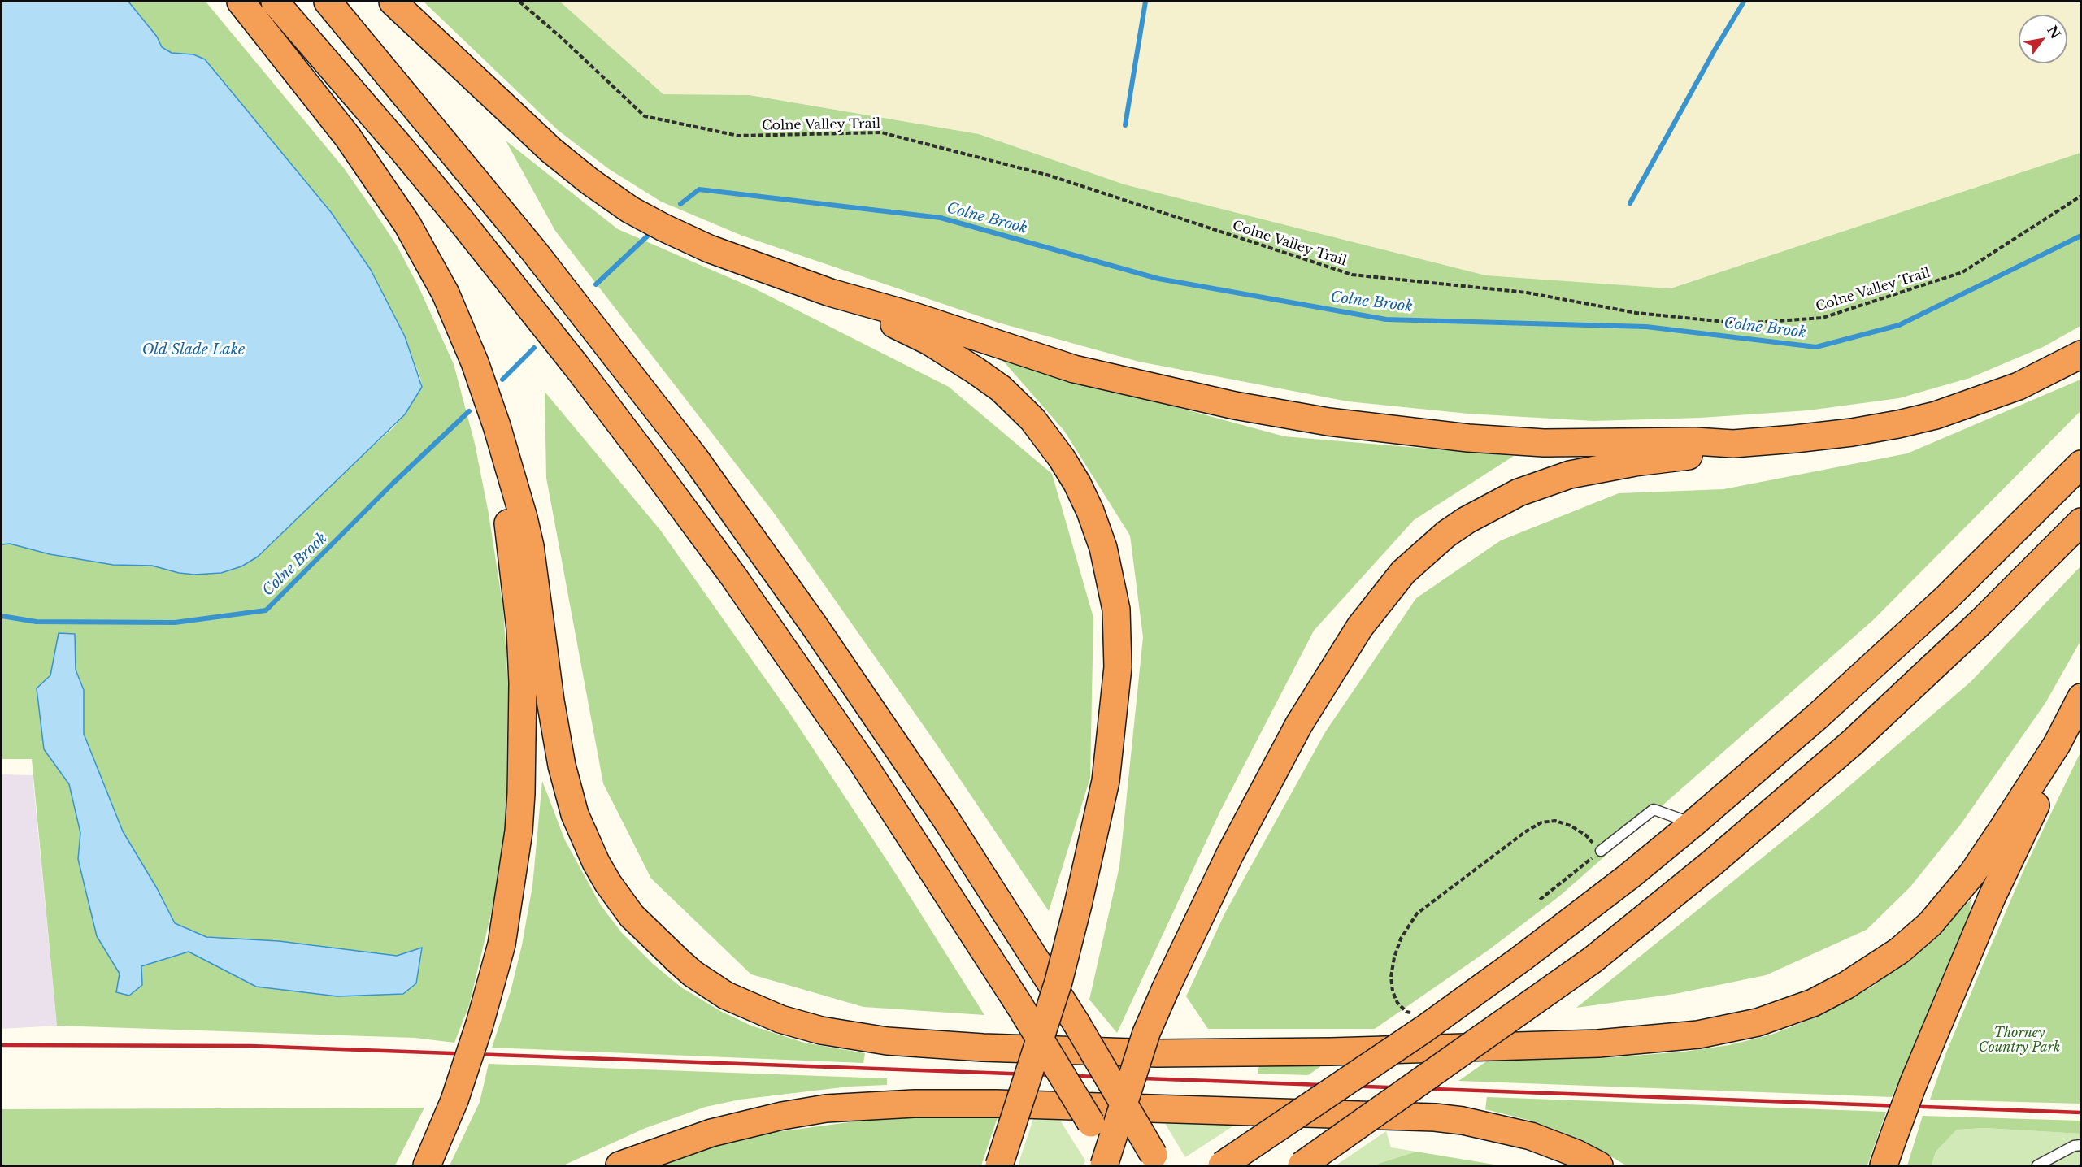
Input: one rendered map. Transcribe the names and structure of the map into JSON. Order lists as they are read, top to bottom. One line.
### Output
{"streets":{"path":["Colne Valley Trail"]},"water":["Colne Brook","Old Slade Lake"],"parks":["Thorney Country Park"],"north":"top right"}
